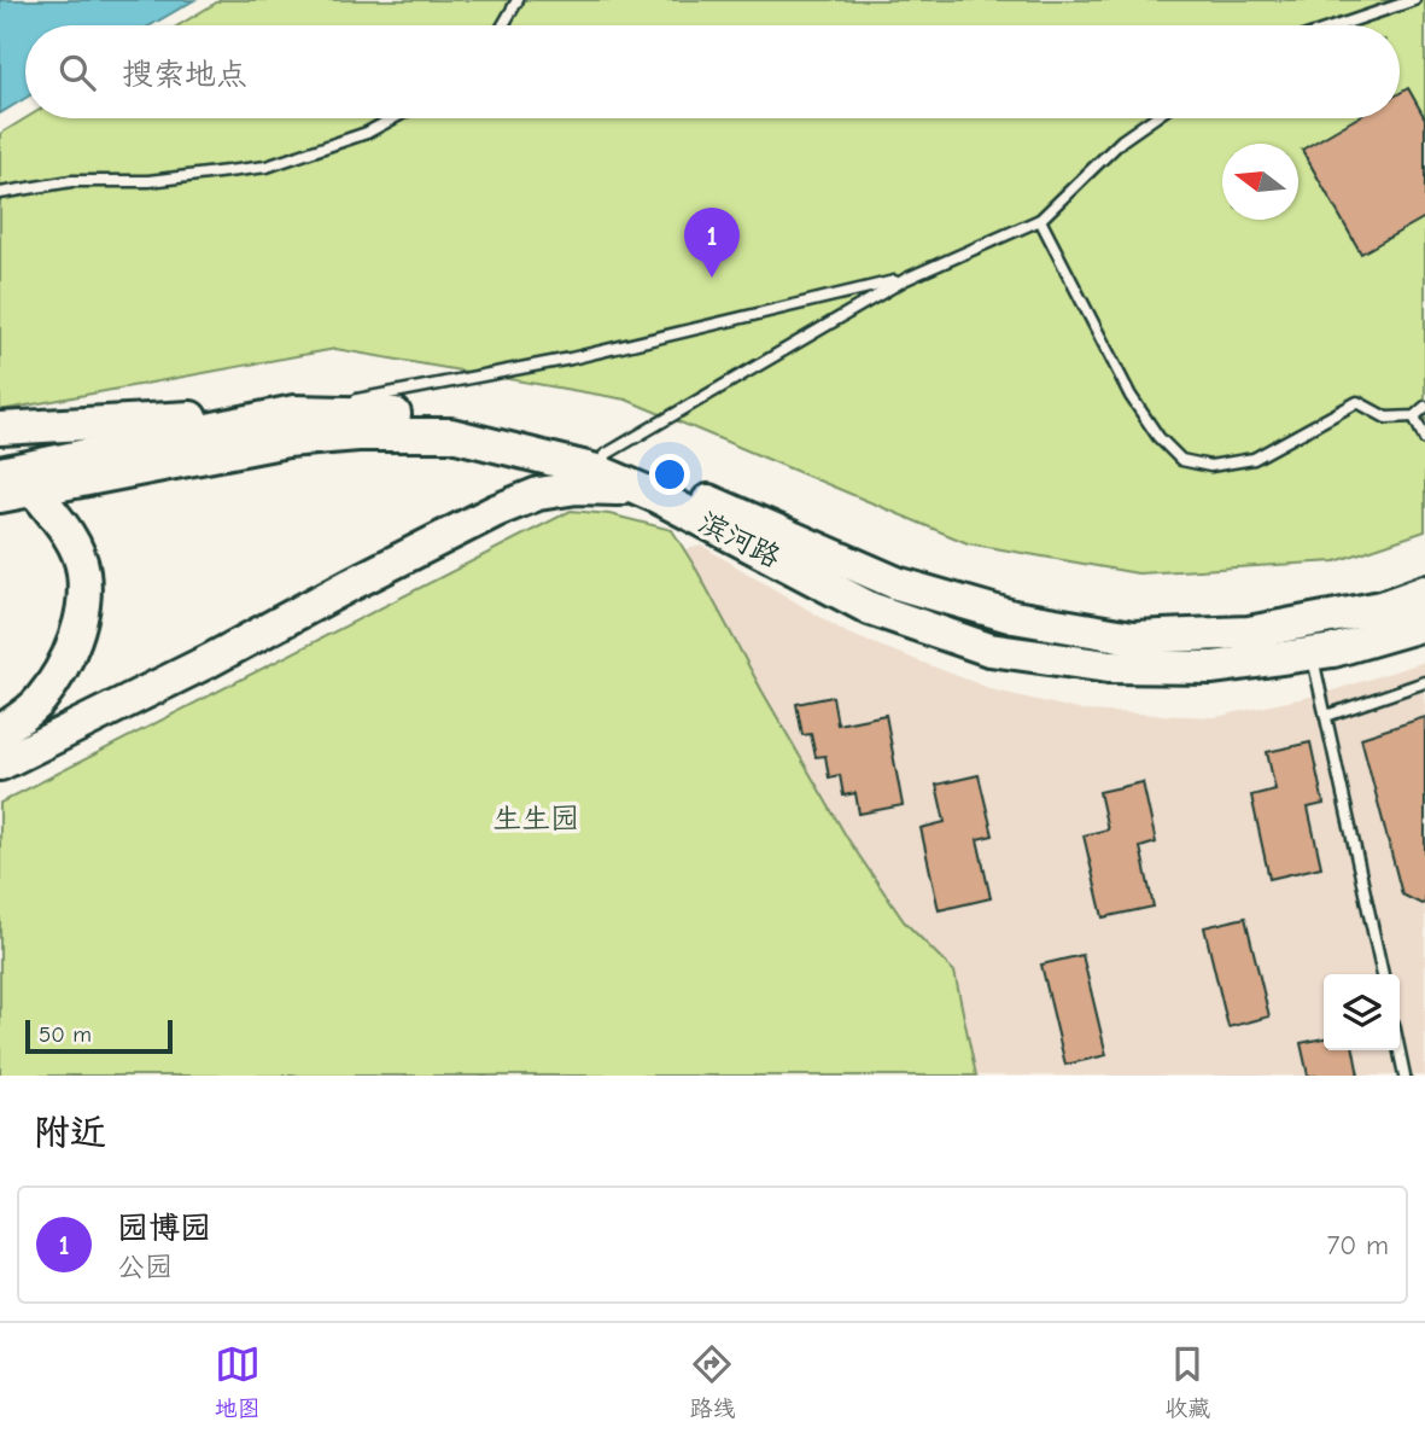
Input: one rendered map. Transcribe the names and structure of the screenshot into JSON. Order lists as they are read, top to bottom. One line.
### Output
{"streets":{"main road":["滨河路"]},"parks":["生生园"],"scale_bar":"50 m","north":"left","page":{"search":"搜索地点","pins":"1","scale":"50 m","heading":"附近","list":[{"mark":"1","name":"园博园","note":"公园","value":"70 m"}],"nav":["地图","路线","收藏"]}}
